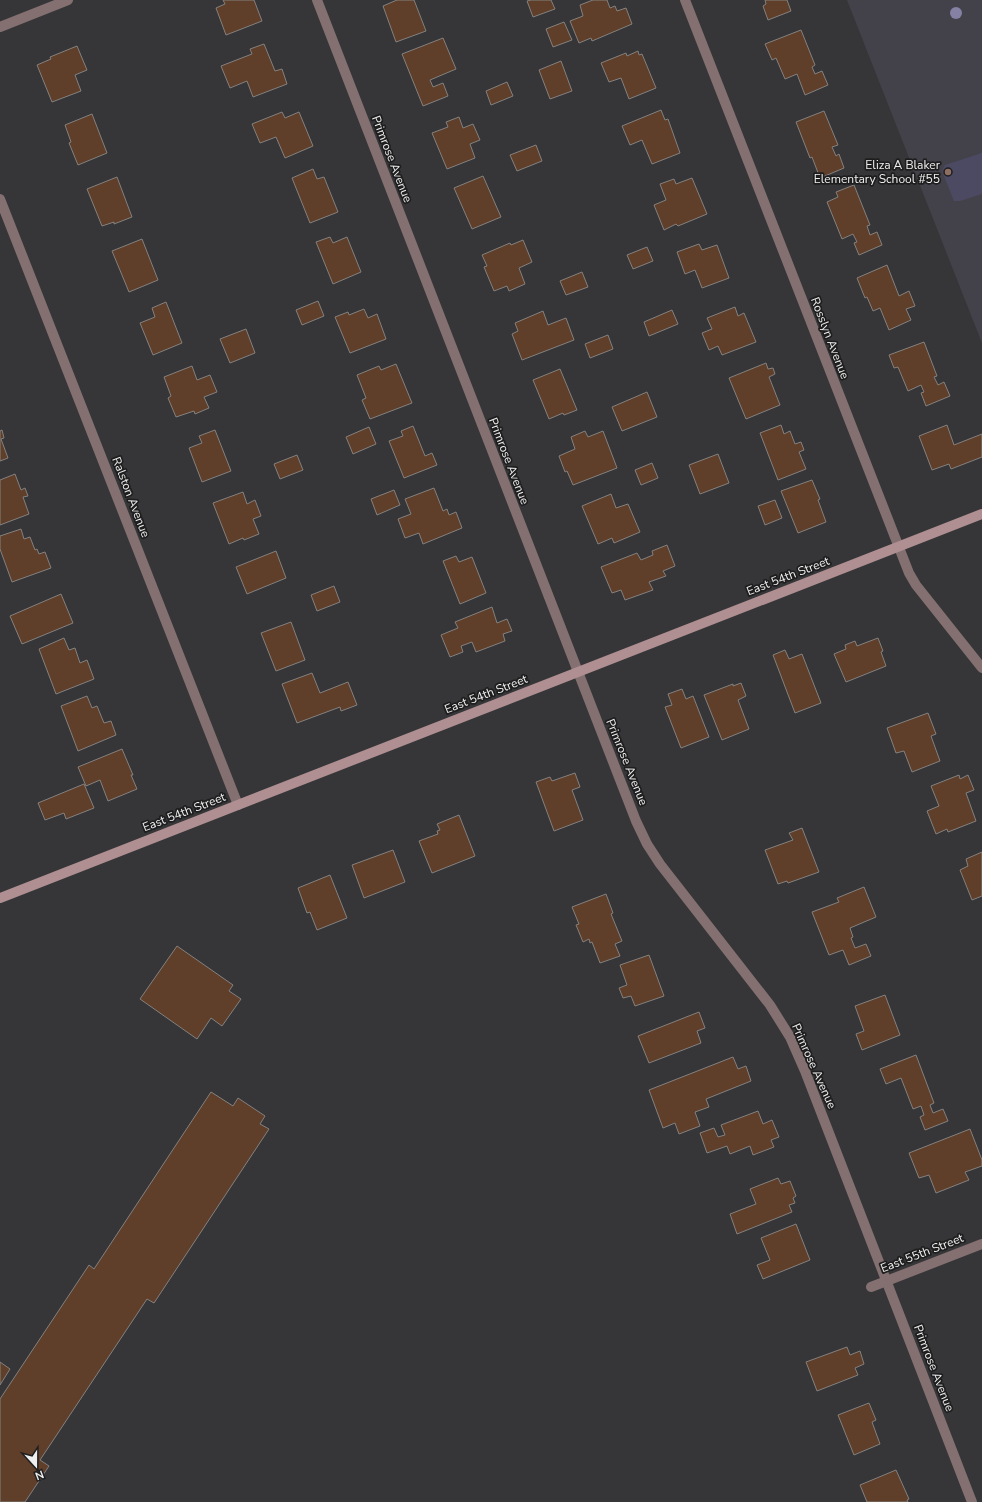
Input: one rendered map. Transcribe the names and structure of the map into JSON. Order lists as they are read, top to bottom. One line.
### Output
{"streets":{"street":["Primrose Avenue","Rosslyn Avenue","Ralston Avenue","East 54th Street","East 55th Street"]},"crossings":[["Primrose Avenue","East 54th Street"],["Primrose Avenue","East 55th Street"],["Rosslyn Avenue","East 54th Street"],["Ralston Avenue","East 54th Street"]],"places":["Eliza A Blaker Elementary School #55"],"north":"bottom"}
